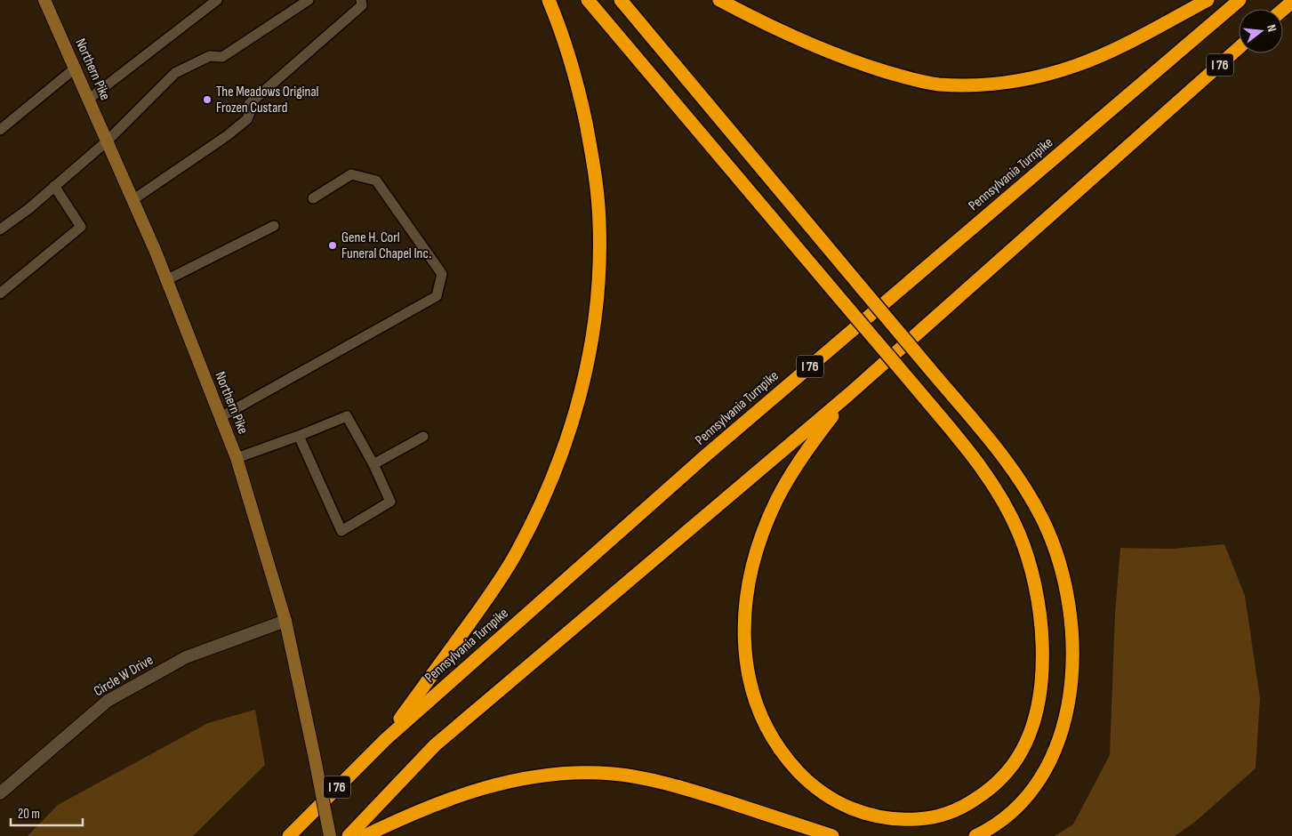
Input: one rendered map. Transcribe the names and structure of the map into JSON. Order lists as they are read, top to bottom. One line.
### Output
{"streets":{"highway":["I 76","Pennsylvania Turnpike"],"main road":["Northern Pike"],"street":["Circle W Drive"]},"crossings":[["Northern Pike","Circle W Drive"]],"places":["The Meadows Original Frozen Custard","Gene H. Corl Funeral Chapel Inc."],"scale_bar":"20 m","north":"right"}
